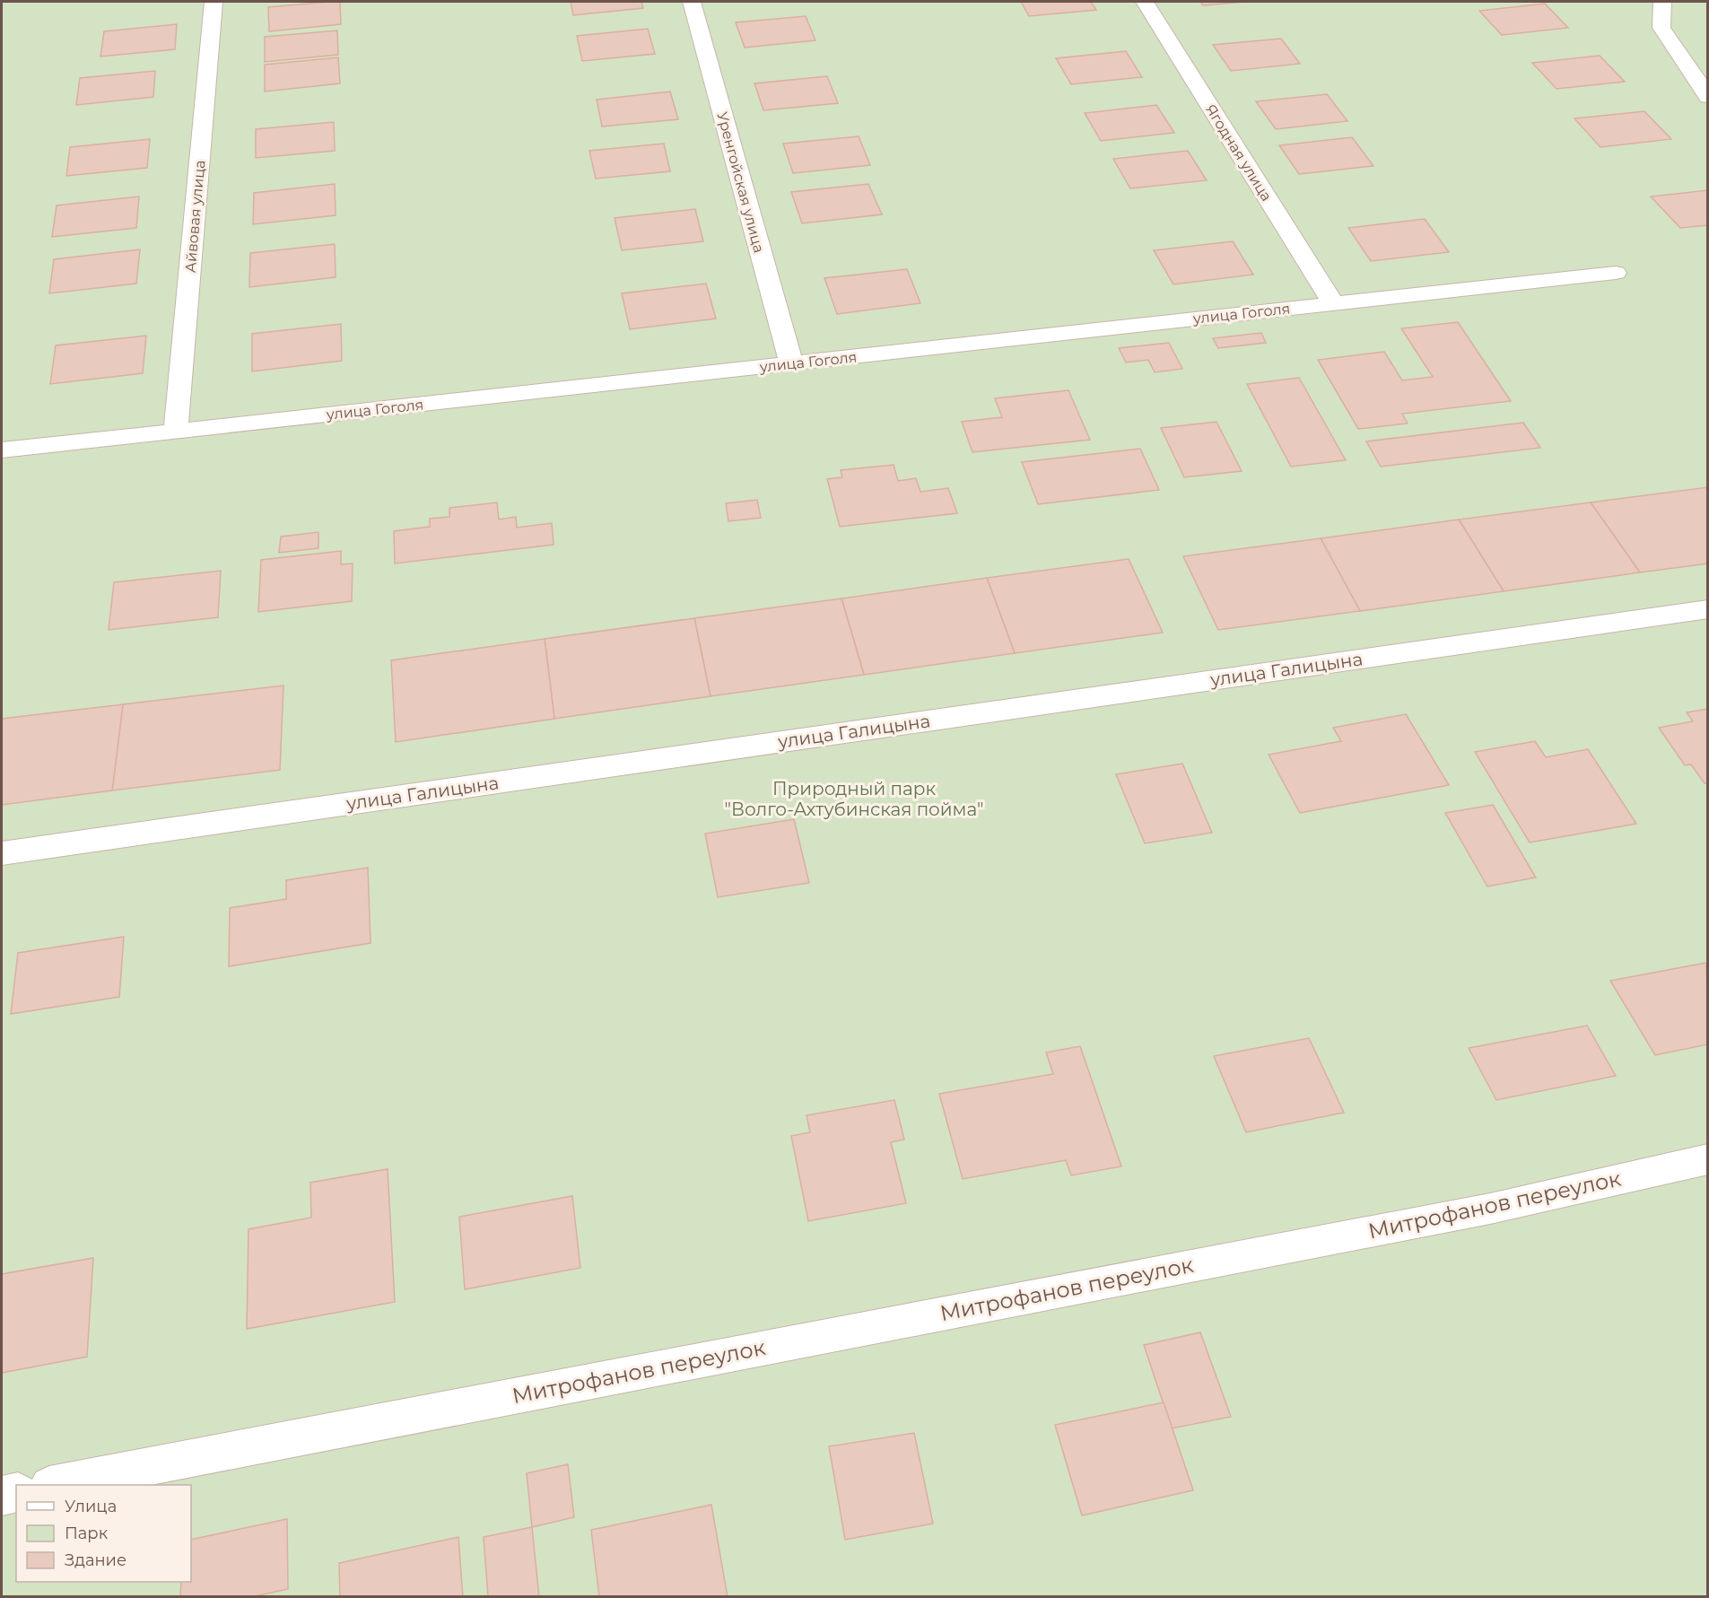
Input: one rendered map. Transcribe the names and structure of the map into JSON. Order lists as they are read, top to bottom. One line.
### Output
{"streets":{"street":["Ягодная улица","Уренгойская улица","Айвовая улица","улица Гоголя","улица Галицына","Митрофанов переулок"]},"crossings":[["Ягодная улица","улица Гоголя"],["Уренгойская улица","улица Гоголя"],["Айвовая улица","улица Гоголя"]],"parks":["Природный парк \"Волго-Ахтубинская пойма\""],"legend":["Улица","Парк","Здание"]}
